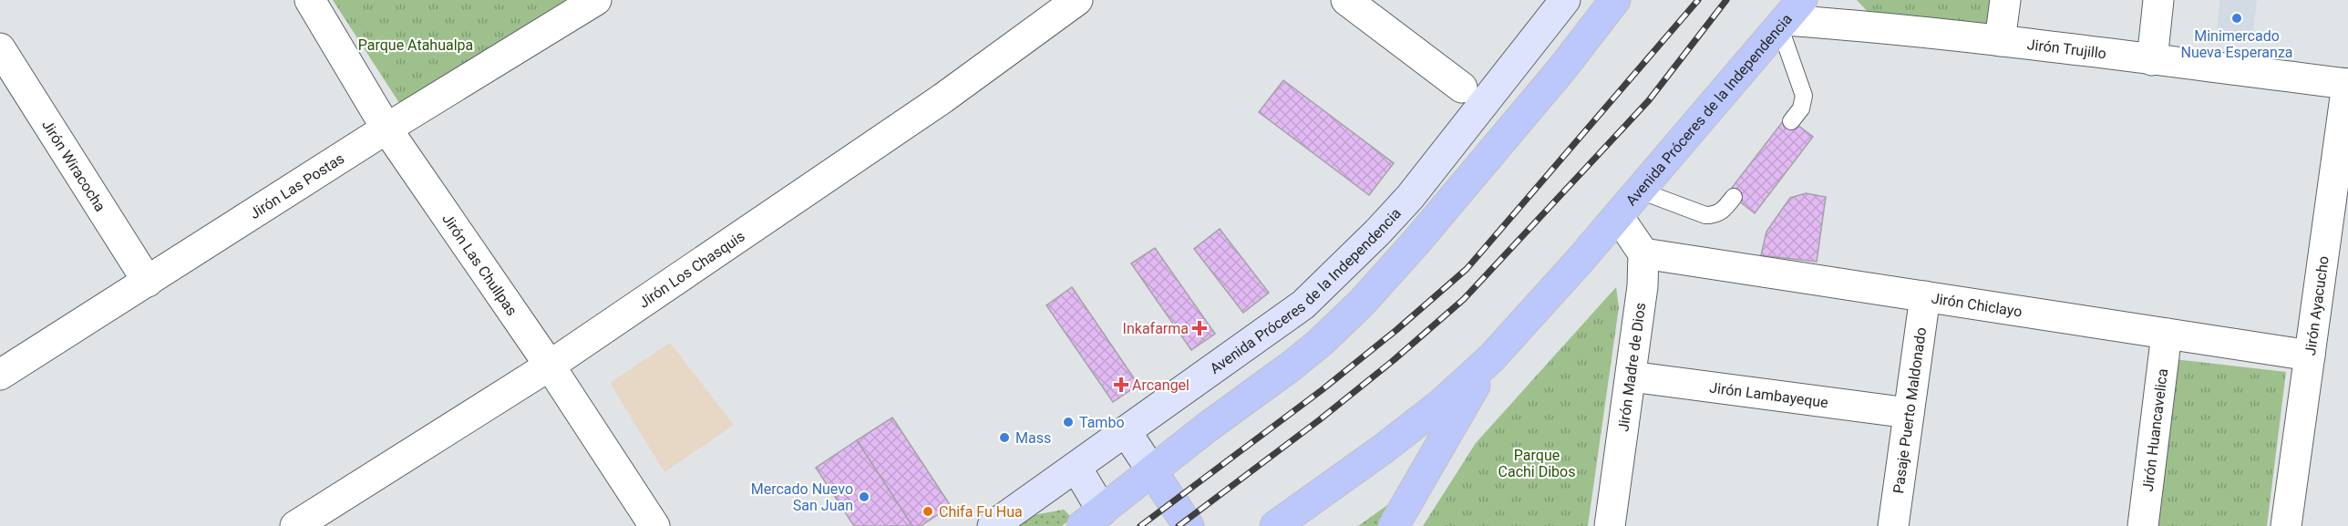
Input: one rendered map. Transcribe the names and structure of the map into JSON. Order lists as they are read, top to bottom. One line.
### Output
{"streets":{"main road":["Avenida Próceres de la Independencia"],"street":["Jirón Trujillo","Jirón Wiracocha","Jirón Las Postas","Jirón Las Chullpas","Jirón Los Chasquis","Jirón Chiclayo","Jirón Ayacucho","Jirón Madre de Dios","Jirón Lambayeque","Pasaje Puerto Maldonado","Jirón Huancavelica"]},"crossings":[["Jirón Trujillo","Avenida Próceres de la Independencia"],["Jirón Trujillo","Jirón Ayacucho"],["Jirón Wiracocha","Jirón Las Postas"],["Jirón Las Postas","Jirón Las Chullpas"],["Jirón Las Chullpas","Jirón Los Chasquis"],["Jirón Chiclayo","Jirón Ayacucho"],["Jirón Chiclayo","Jirón Madre de Dios"],["Jirón Chiclayo","Pasaje Puerto Maldonado"],["Jirón Chiclayo","Jirón Huancavelica"],["Jirón Madre de Dios","Jirón Lambayeque"],["Jirón Lambayeque","Pasaje Puerto Maldonado"]],"parks":["Parque Atahualpa","Parque Cachi Dibos"],"places":{"other":["Minimercado Nueva Esperanza","Tambo","Mass","Mercado Nuevo San Juan","Chifa Fu Hua"],"health":["Inkafarma","Arcangel"]}}
